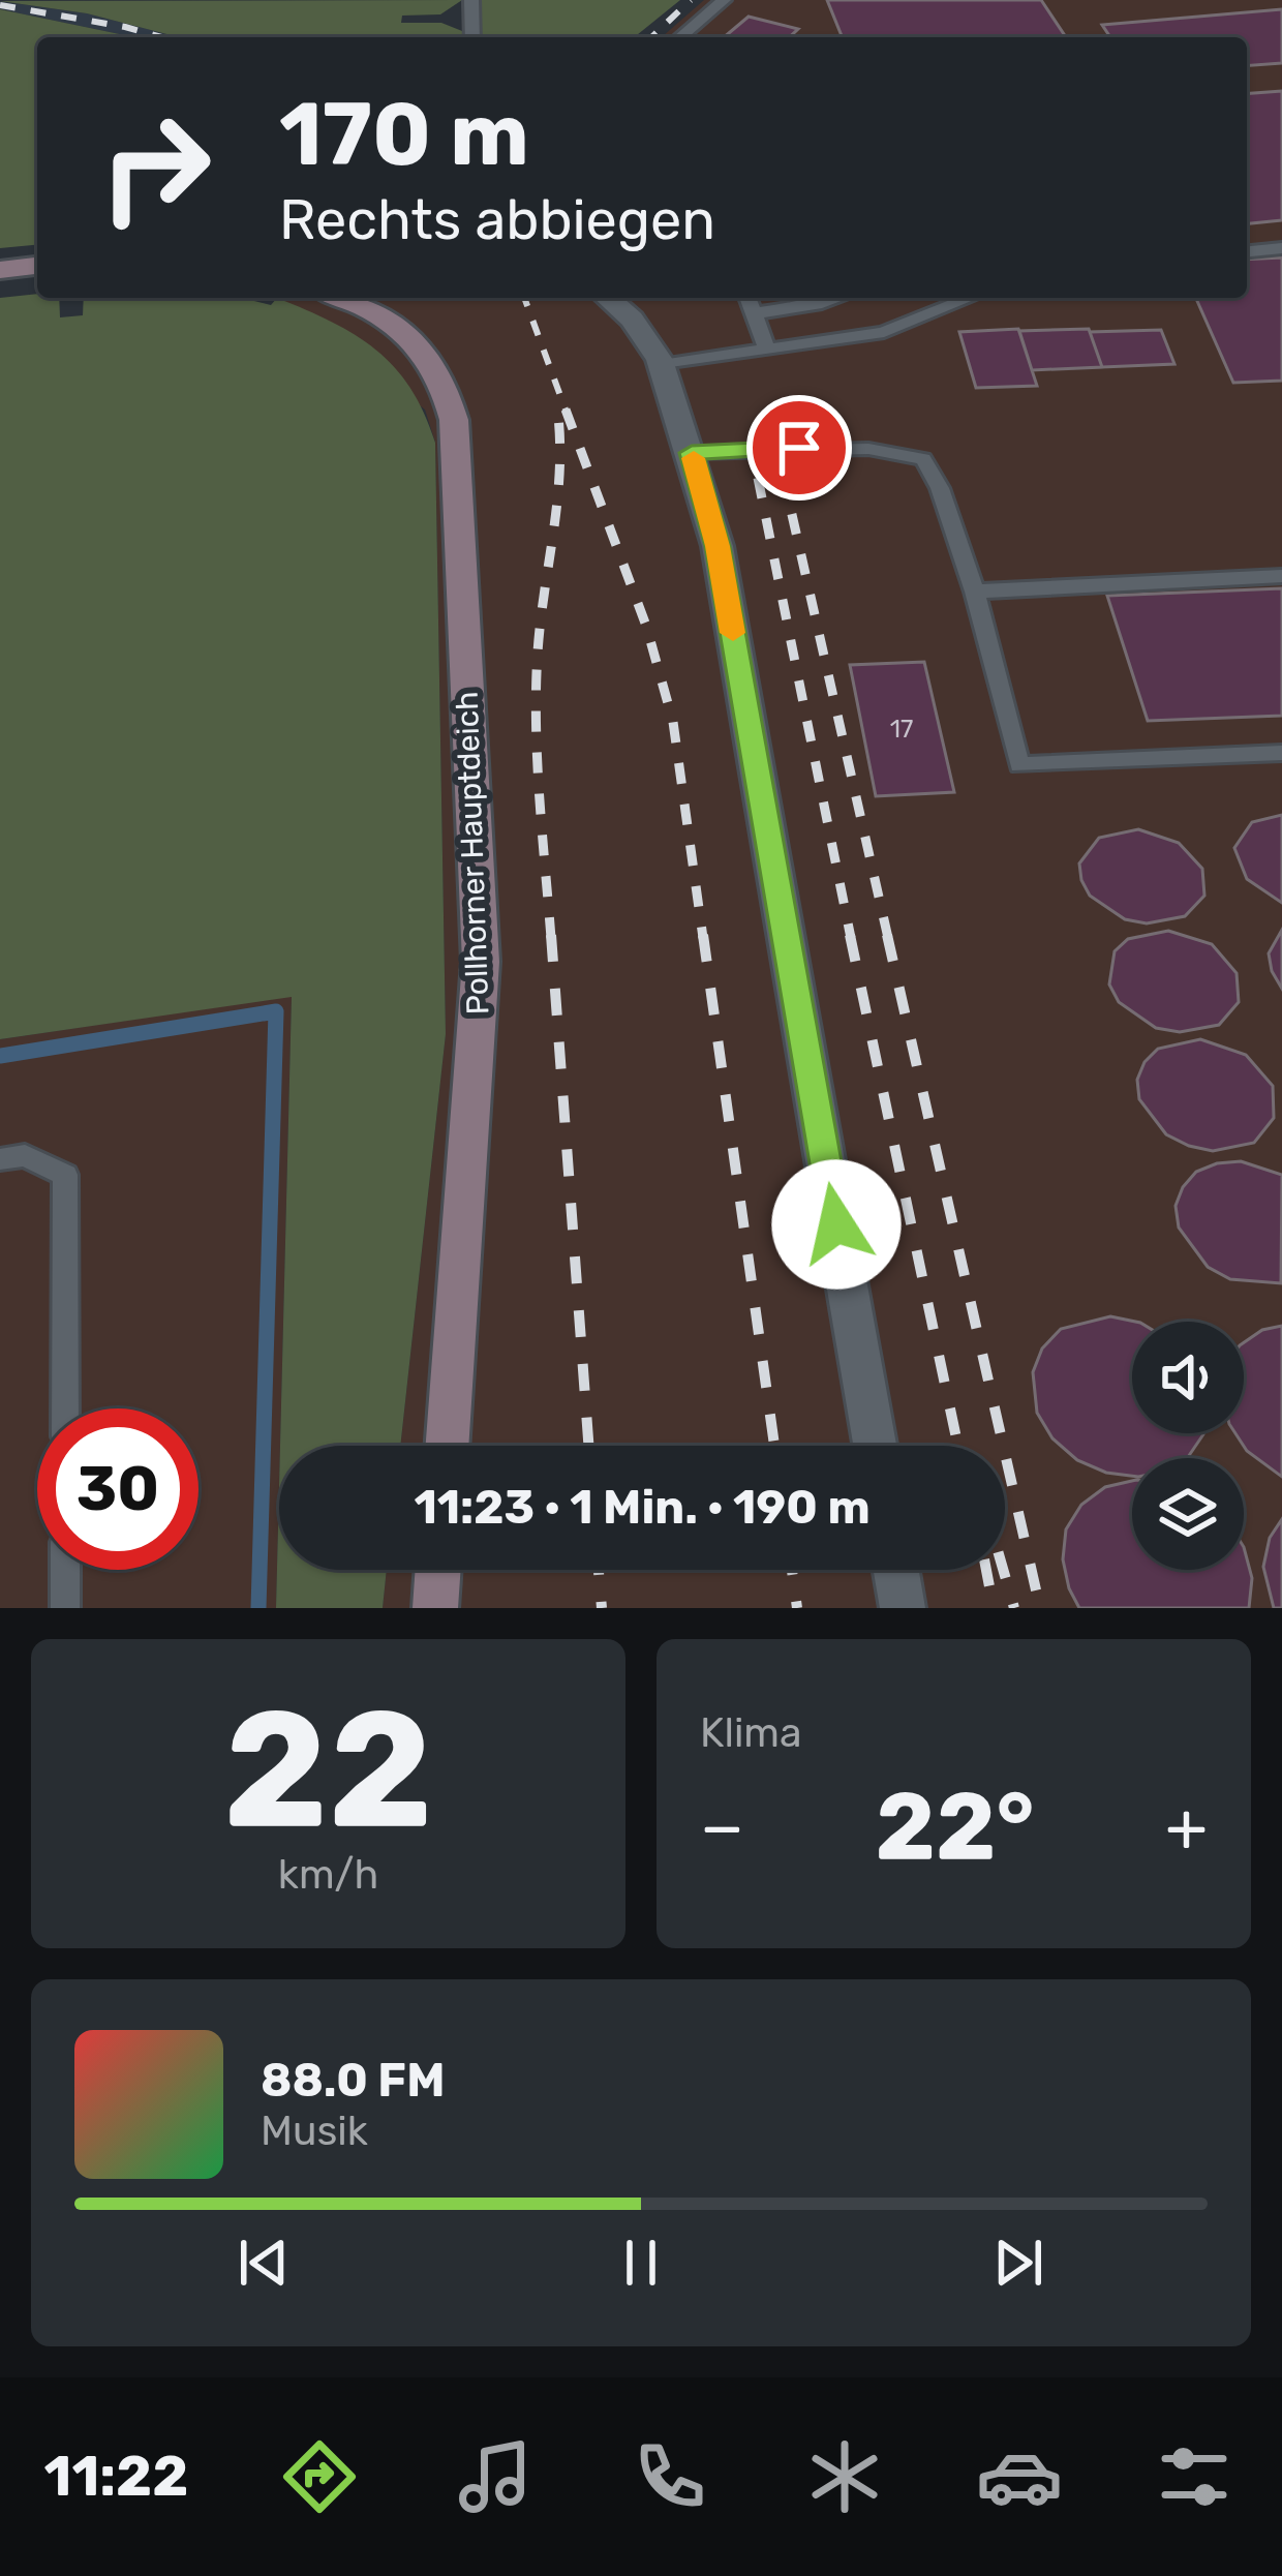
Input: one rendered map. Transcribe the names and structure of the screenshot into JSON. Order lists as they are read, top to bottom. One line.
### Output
{"streets":{"main road":["Pollhorner Hauptdeich"]},"house_numbers":["17"],"page":{"turn":["170 m","Rechts abbiegen"],"limit":"30","trip":"11:23 · 1 Min. · 190 m","tile":[["22","km/h"],"Klima"],"heat":["−","22°","+"],"song":["88.0 FM","Musik"],"tabs":"11:22"}}
